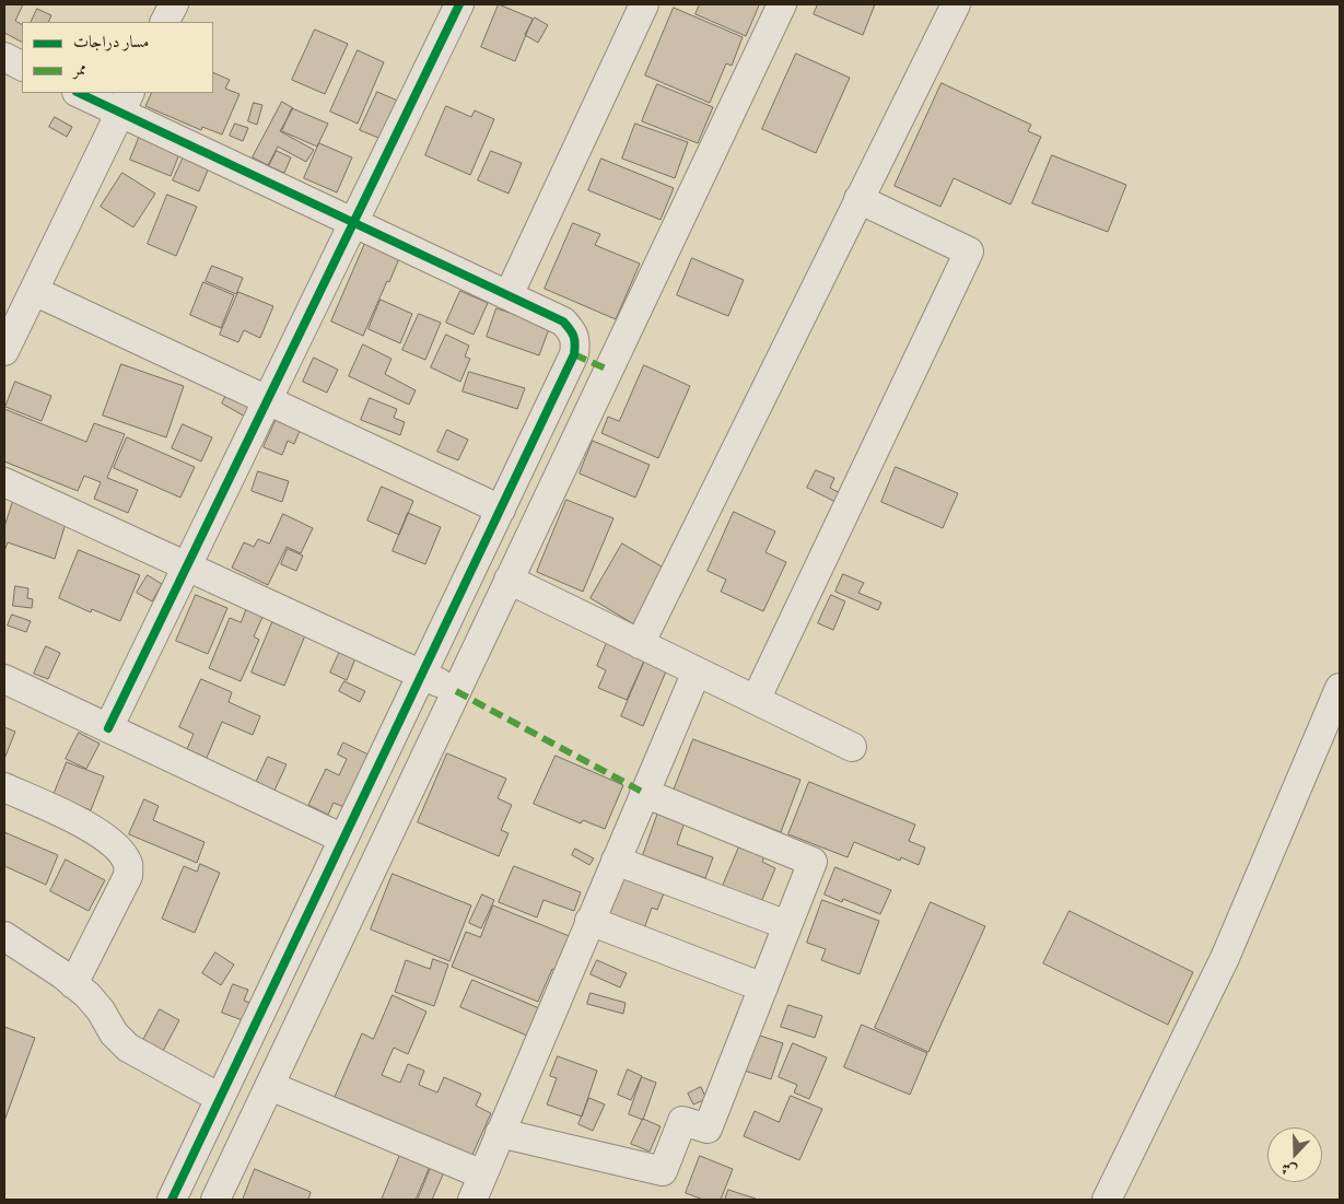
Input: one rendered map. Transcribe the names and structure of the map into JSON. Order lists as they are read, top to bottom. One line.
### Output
{"legend":["مسار دراجات","ممر"],"north":"bottom"}
